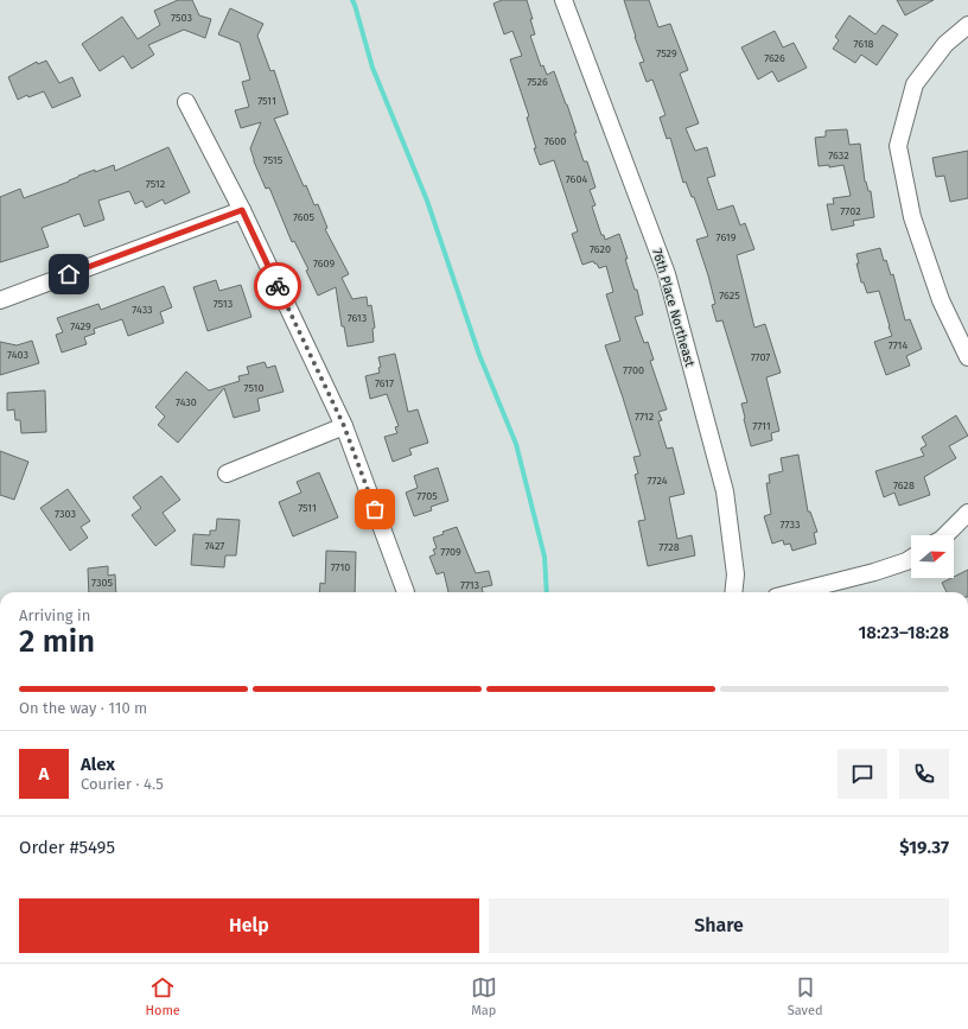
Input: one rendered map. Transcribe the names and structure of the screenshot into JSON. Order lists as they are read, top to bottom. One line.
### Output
{"streets":{"street":["76th Place Northeast"]},"house_numbers":["7503","7618","7529","7626","7526","7511","7600","7632","7515","7604","7512","7702","7605","7619","7620","7609","7625","7513","7433","7613","7429","7714","7403","7707","7700","7617","7510","7430","7712","7711","7724","7628","7705","7511","7303","7733","7427","7728","7709","7710","7305","7713"],"north":"right","page":{"heading":["2 min","Arriving in","18:23–18:28"],"panel":["Alex","Courier · 4.5","Order #5495","$19.37"],"bar":"On the way · 110 m","round":"A","buttons":["Help","Share"],"tabs":["Home","Map","Saved"]}}
